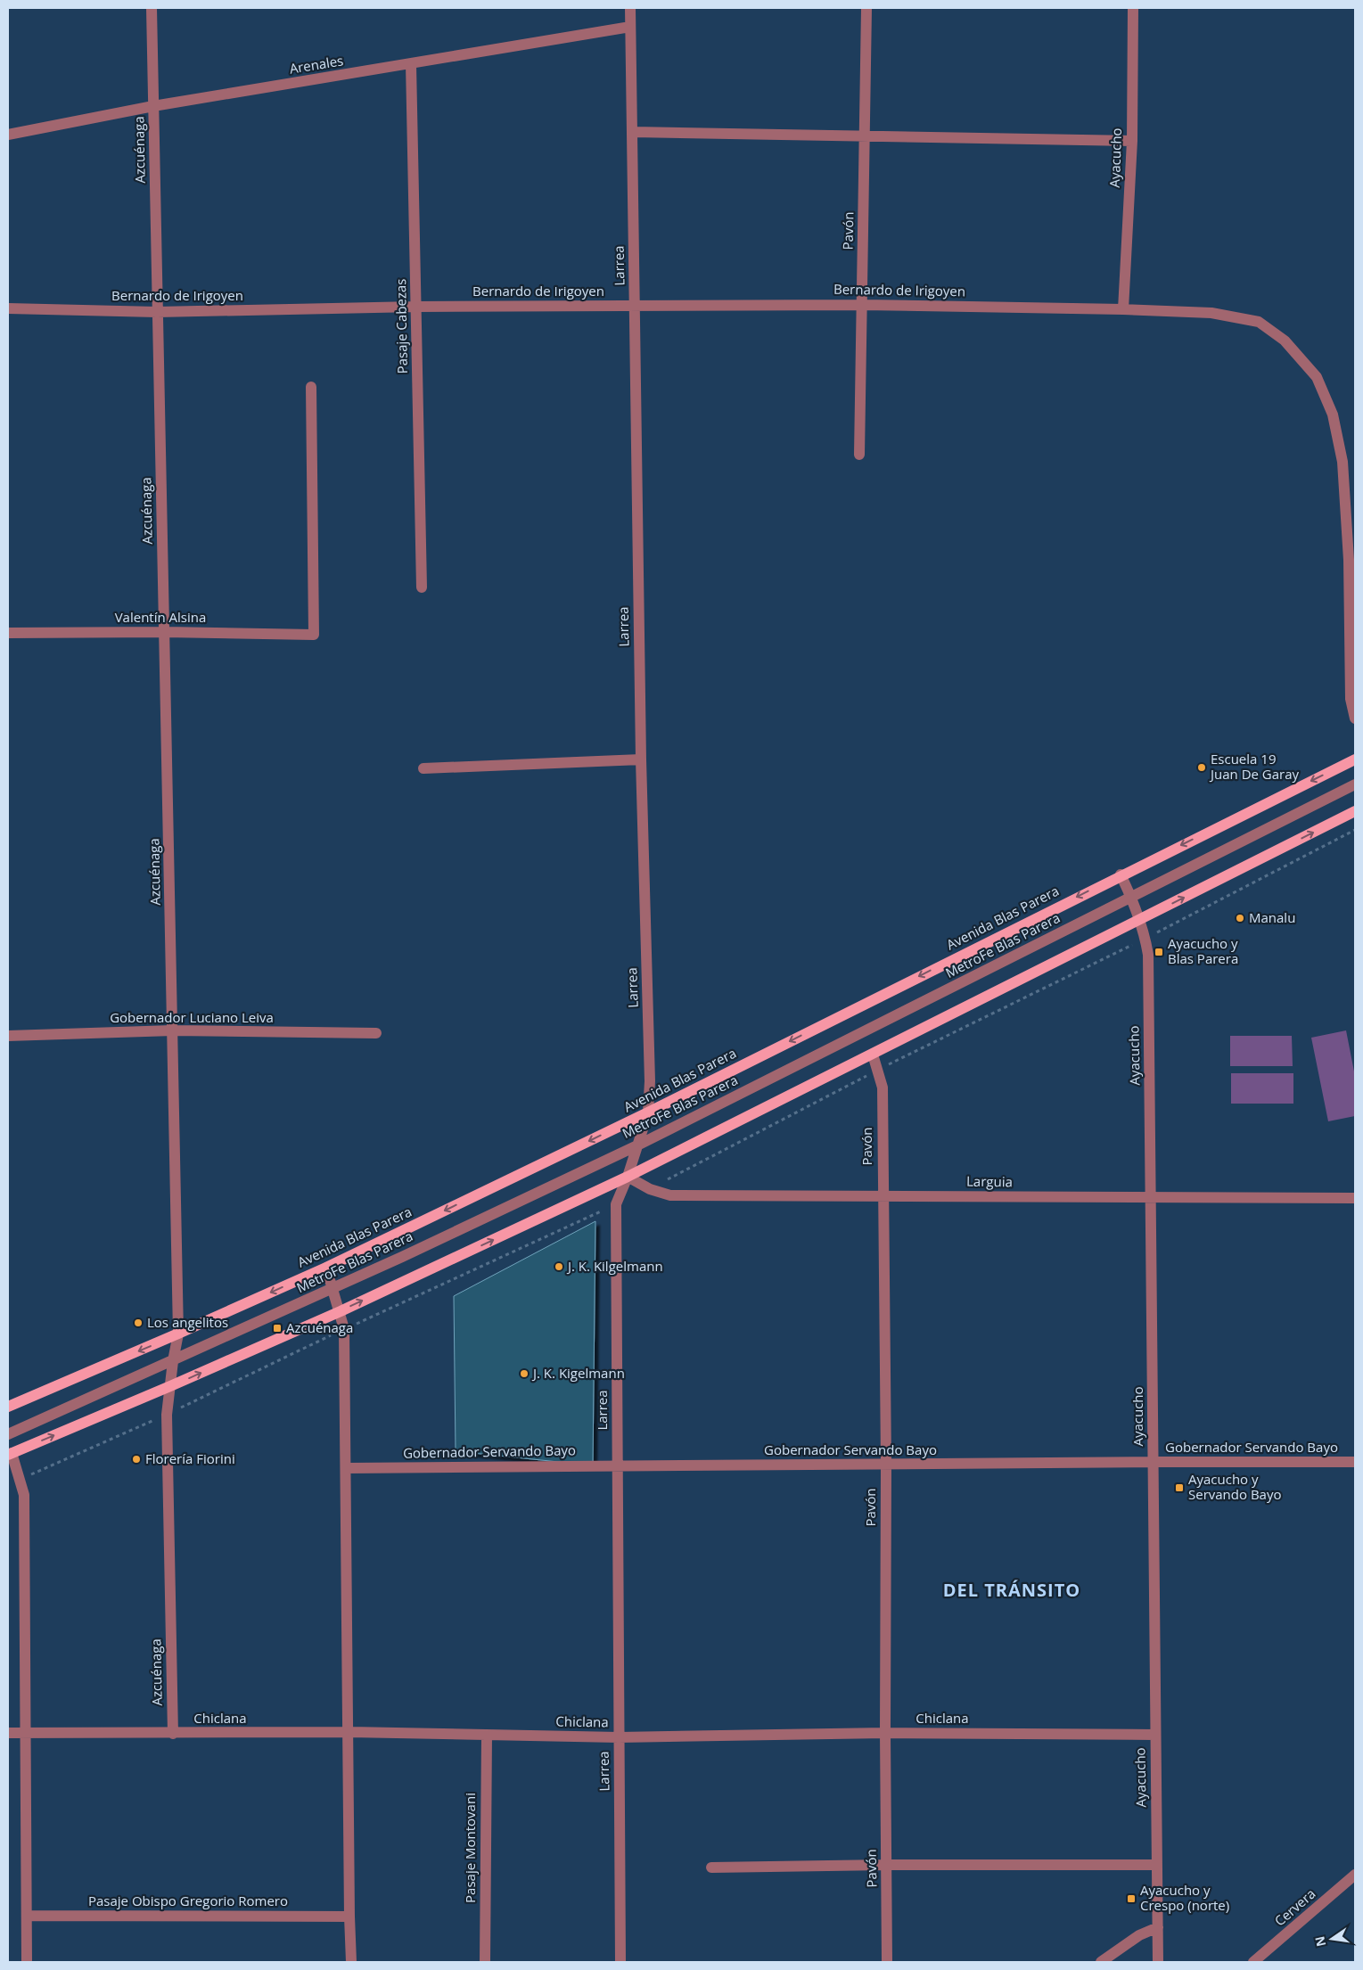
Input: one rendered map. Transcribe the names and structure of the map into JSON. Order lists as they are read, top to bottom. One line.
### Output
{"streets":{"main road":["Avenida Blas Parera"],"street":["Arenales","Azcuénaga","Ayacucho","Pavón","Larrea","Bernardo de Irigoyen","Pasaje Cabezas","Valentín Alsina","MetroFe Blas Parera","Gobernador Luciano Leiva","Larguia","Gobernador Servando Bayo","Chiclana","Pasaje Montovani","Pasaje Obispo Gregorio Romero","Cervera"]},"crossings":[["Arenales","Azcuénaga"],["Arenales","Larrea"],["Arenales","Pasaje Cabezas"],["Azcuénaga","Bernardo de Irigoyen"],["Azcuénaga","Valentín Alsina"],["Azcuénaga","Avenida Blas Parera"],["Azcuénaga","MetroFe Blas Parera"],["Azcuénaga","Gobernador Luciano Leiva"],["Azcuénaga","Chiclana"],["Ayacucho","Bernardo de Irigoyen"],["Ayacucho","Avenida Blas Parera"],["Ayacucho","MetroFe Blas Parera"],["Ayacucho","Larguia"],["Ayacucho","Gobernador Servando Bayo"],["Ayacucho","Chiclana"],["Pavón","Bernardo de Irigoyen"],["Pavón","Larguia"],["Pavón","Gobernador Servando Bayo"],["Pavón","Chiclana"],["Larrea","Bernardo de Irigoyen"],["Larrea","Avenida Blas Parera"],["Larrea","MetroFe Blas Parera"],["Larrea","Larguia"],["Larrea","Gobernador Servando Bayo"],["Larrea","Chiclana"],["Bernardo de Irigoyen","Pasaje Cabezas"],["Chiclana","Pasaje Montovani"]],"districts":["DEL TRÁNSITO"],"places":{"other":["Escuela 19 Juan De Garay","Manalu","J. K. Kilgelmann","Los angelitos","J. K. Kigelmann","Florería Fiorini"],"transit":["Ayacucho y Blas Parera","Azcuénaga","Ayacucho y Servando Bayo","Ayacucho y Crespo (norte)"]},"north":"left"}
